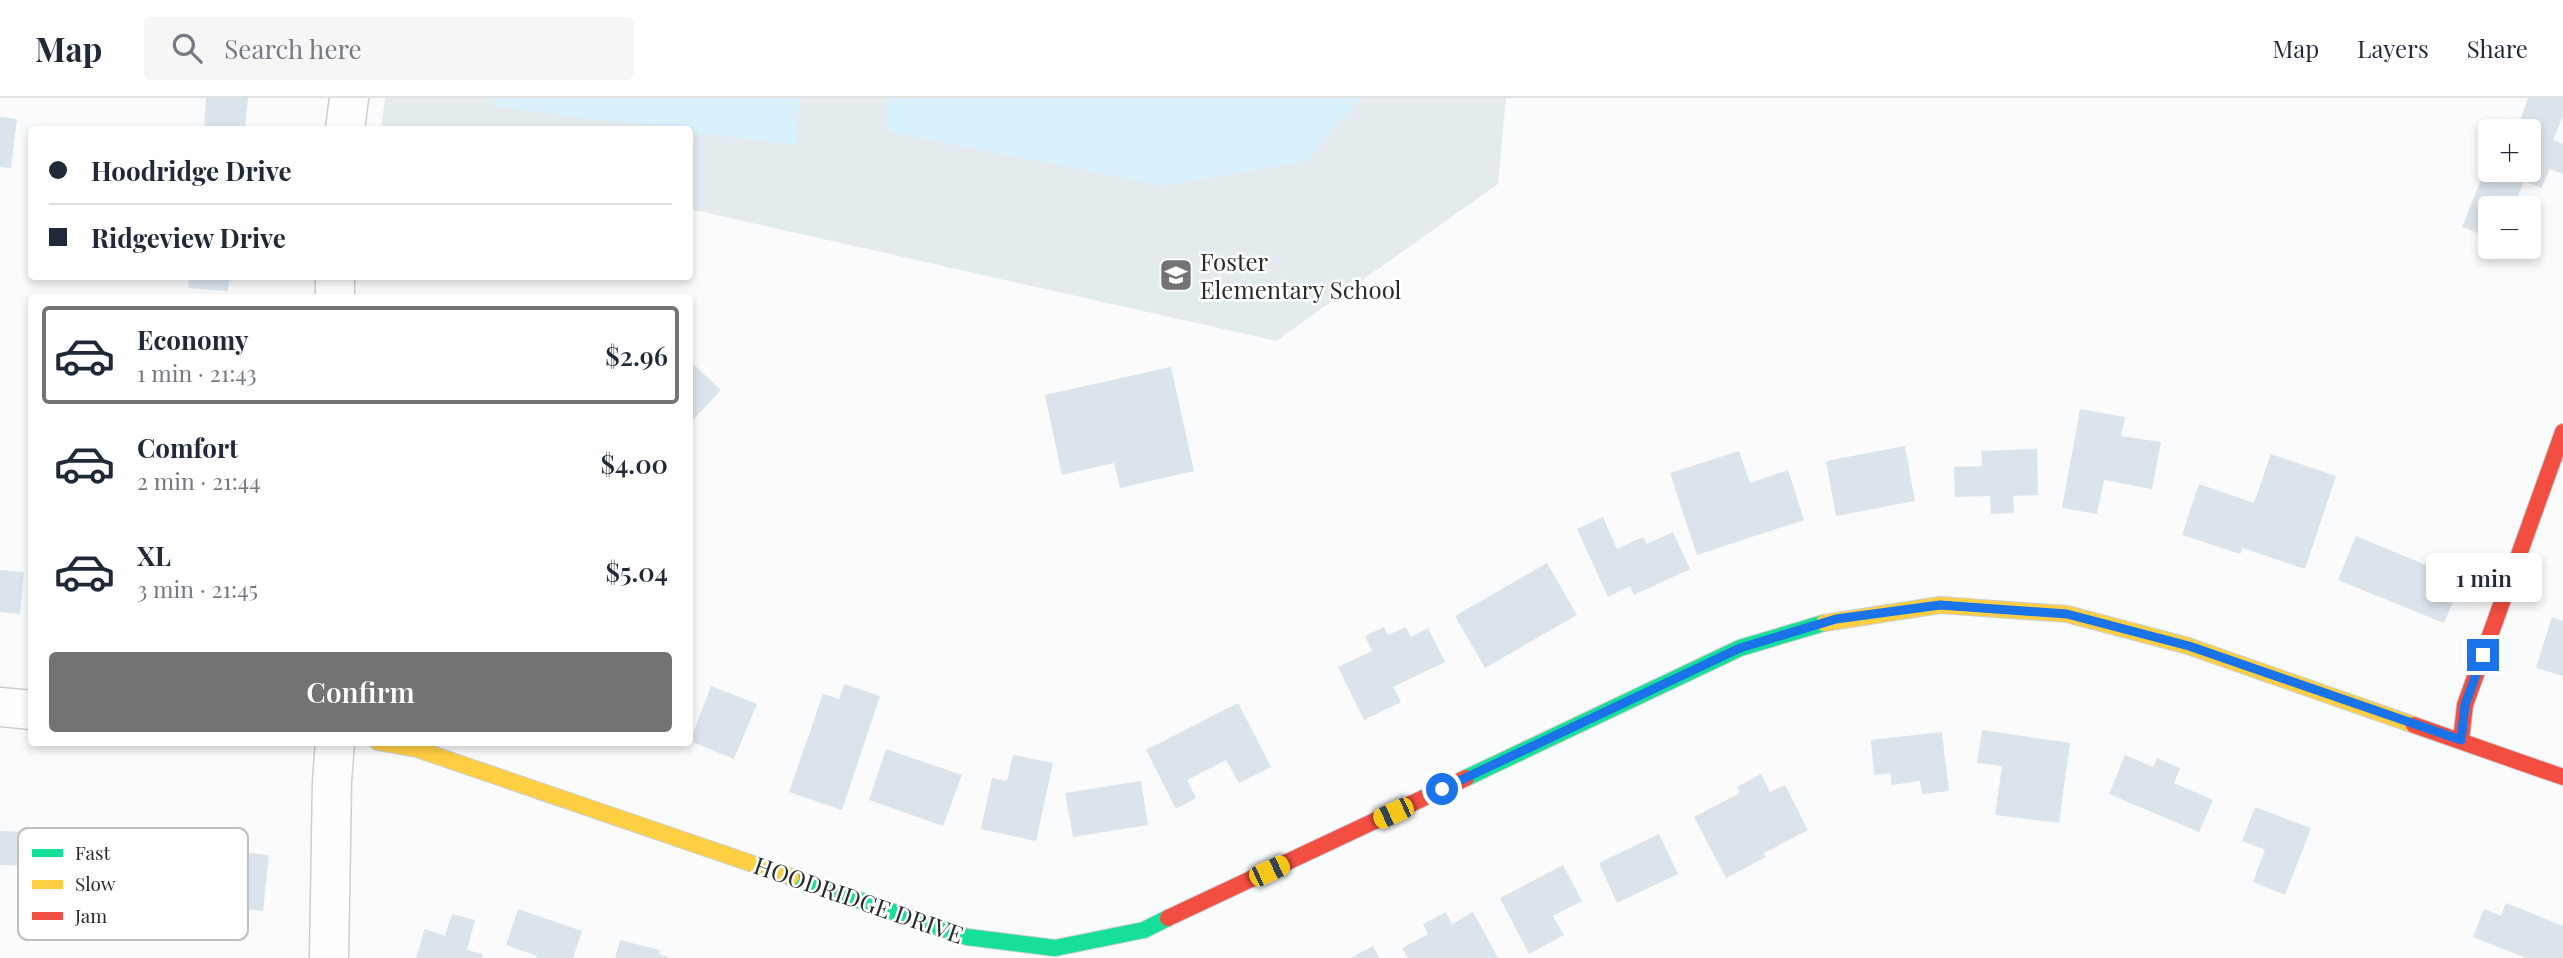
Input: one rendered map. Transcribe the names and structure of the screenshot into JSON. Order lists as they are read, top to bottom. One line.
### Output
{"streets":{"street":["HOODRIDGE DRIVE"]},"places":{"school or university":["Foster Elementary School"]},"legend":["Fast","Slow","Jam"],"page":{"header":"Map","search":"Search here","nav":["Map","Layers","Share"],"map_buttons":["+","−"],"banner":["Hoodridge Drive","Ridgeview Drive"],"list":[{"name":"Economy","note":"1 min · 21:43","value":"$2.96"},{"name":"Comfort","note":"2 min · 21:44","value":"$4.00"},{"name":"XL","note":"3 min · 21:45","value":"$5.04"}],"bubble":"1 min","buttons":"Confirm"}}
